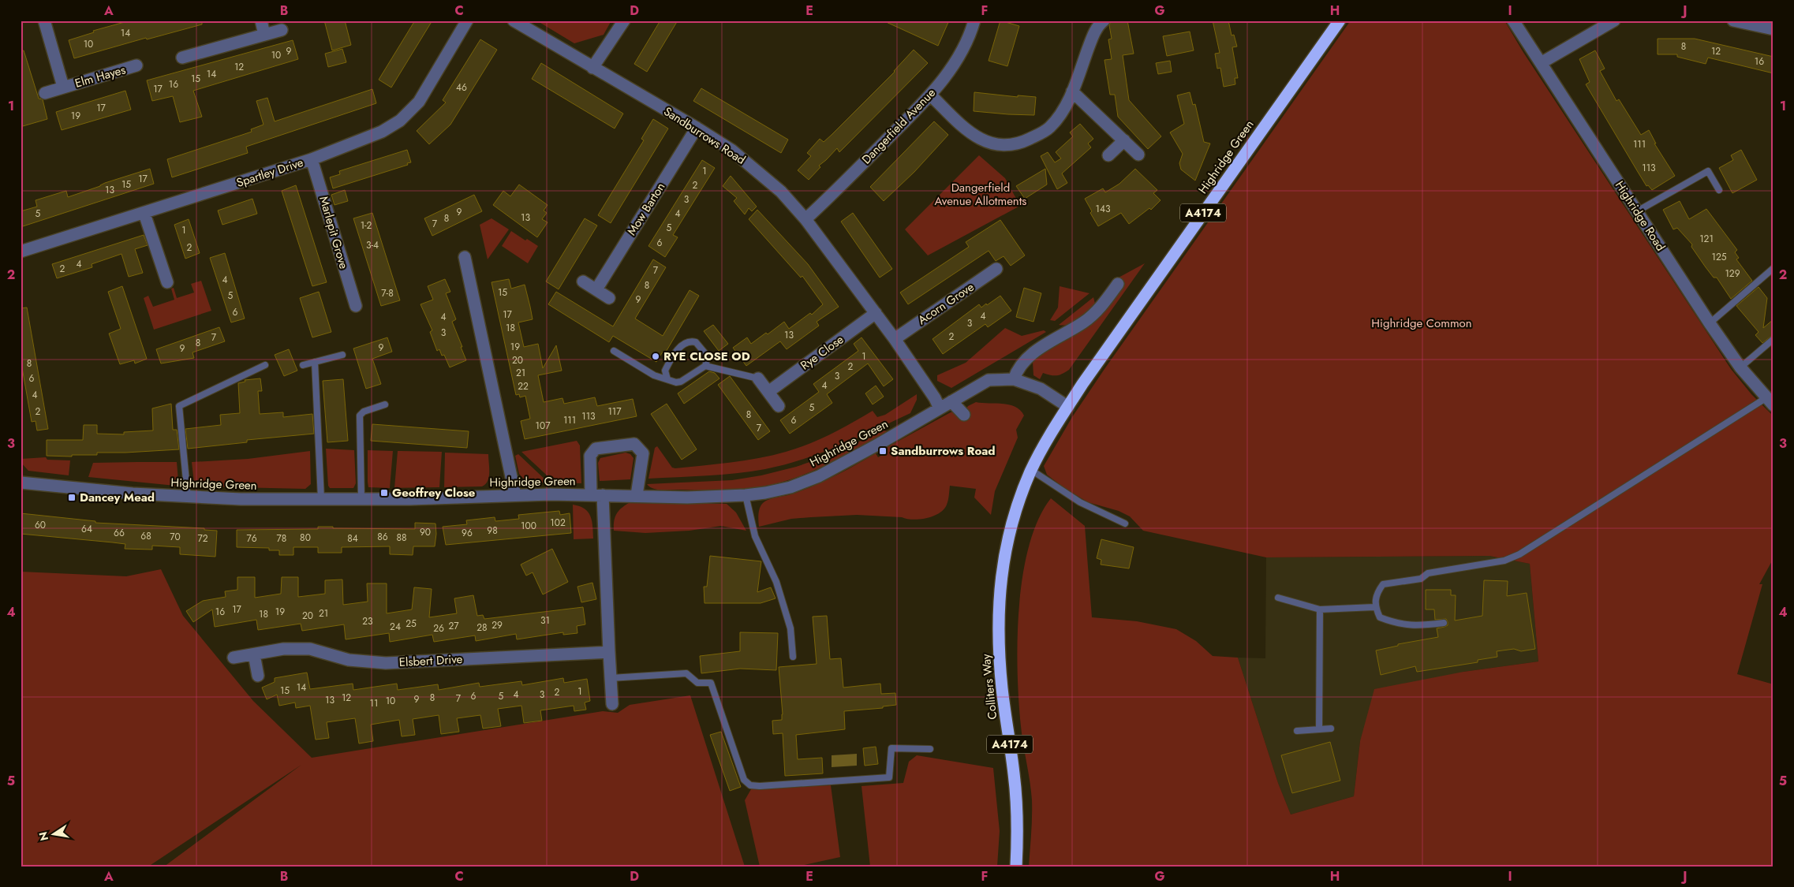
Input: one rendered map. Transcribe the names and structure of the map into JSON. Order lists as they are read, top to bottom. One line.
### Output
{"streets":{"highway":["Highridge Green","A4174","Colliters Way"],"street":["Elm Hayes","Dangerfield Avenue","Sandburrows Road","Spartley Drive","Mow Barton","Highridge Road","Marlepit Grove","Acorn Grove","Rye Close","Elsbert Drive"]},"crossings":[["Dangerfield Avenue","Sandburrows Road"],["Sandburrows Road","Highridge Green"],["Sandburrows Road","Mow Barton"],["Sandburrows Road","Acorn Grove"],["Sandburrows Road","Rye Close"],["Highridge Green","Colliters Way"],["Spartley Drive","Marlepit Grove"]],"parks":["Dangerfield Avenue Allotments","Highridge Common"],"places":{"other":["RYE CLOSE OD"],"transit":["Sandburrows Road","Geoffrey Close","Dancey Mead"]},"house_numbers":["14","10","8","9","12","10","16","12","14","15","16","46","17","17","19","111","113","1","17","15","2","13","3","143","9","5","4","13","8","7","1-2","5","1","121","6","3-4","2","125","4","2","7","129","4","8","15","7-8","5","9","6","17","4","4","3","18","3","13","2","7","8","19","9","9","1","20","8","2","21","3","6","4","22","4","5","2","117","8","113","111","6","107","7","102","60","100","64","98","90","66","96","68","70","86","80","88","72","76","78","84","17","16","19","21","18","20","31","23","25","29","27","24","28","26","14","15","1","2","4","3","6","5","12","8","7","9","13","10","11"],"north":"left","grid":{"columns":["A","B","C","D","E","F","G","H","I","J"],"rows":["1","2","3","4","5"]}}
